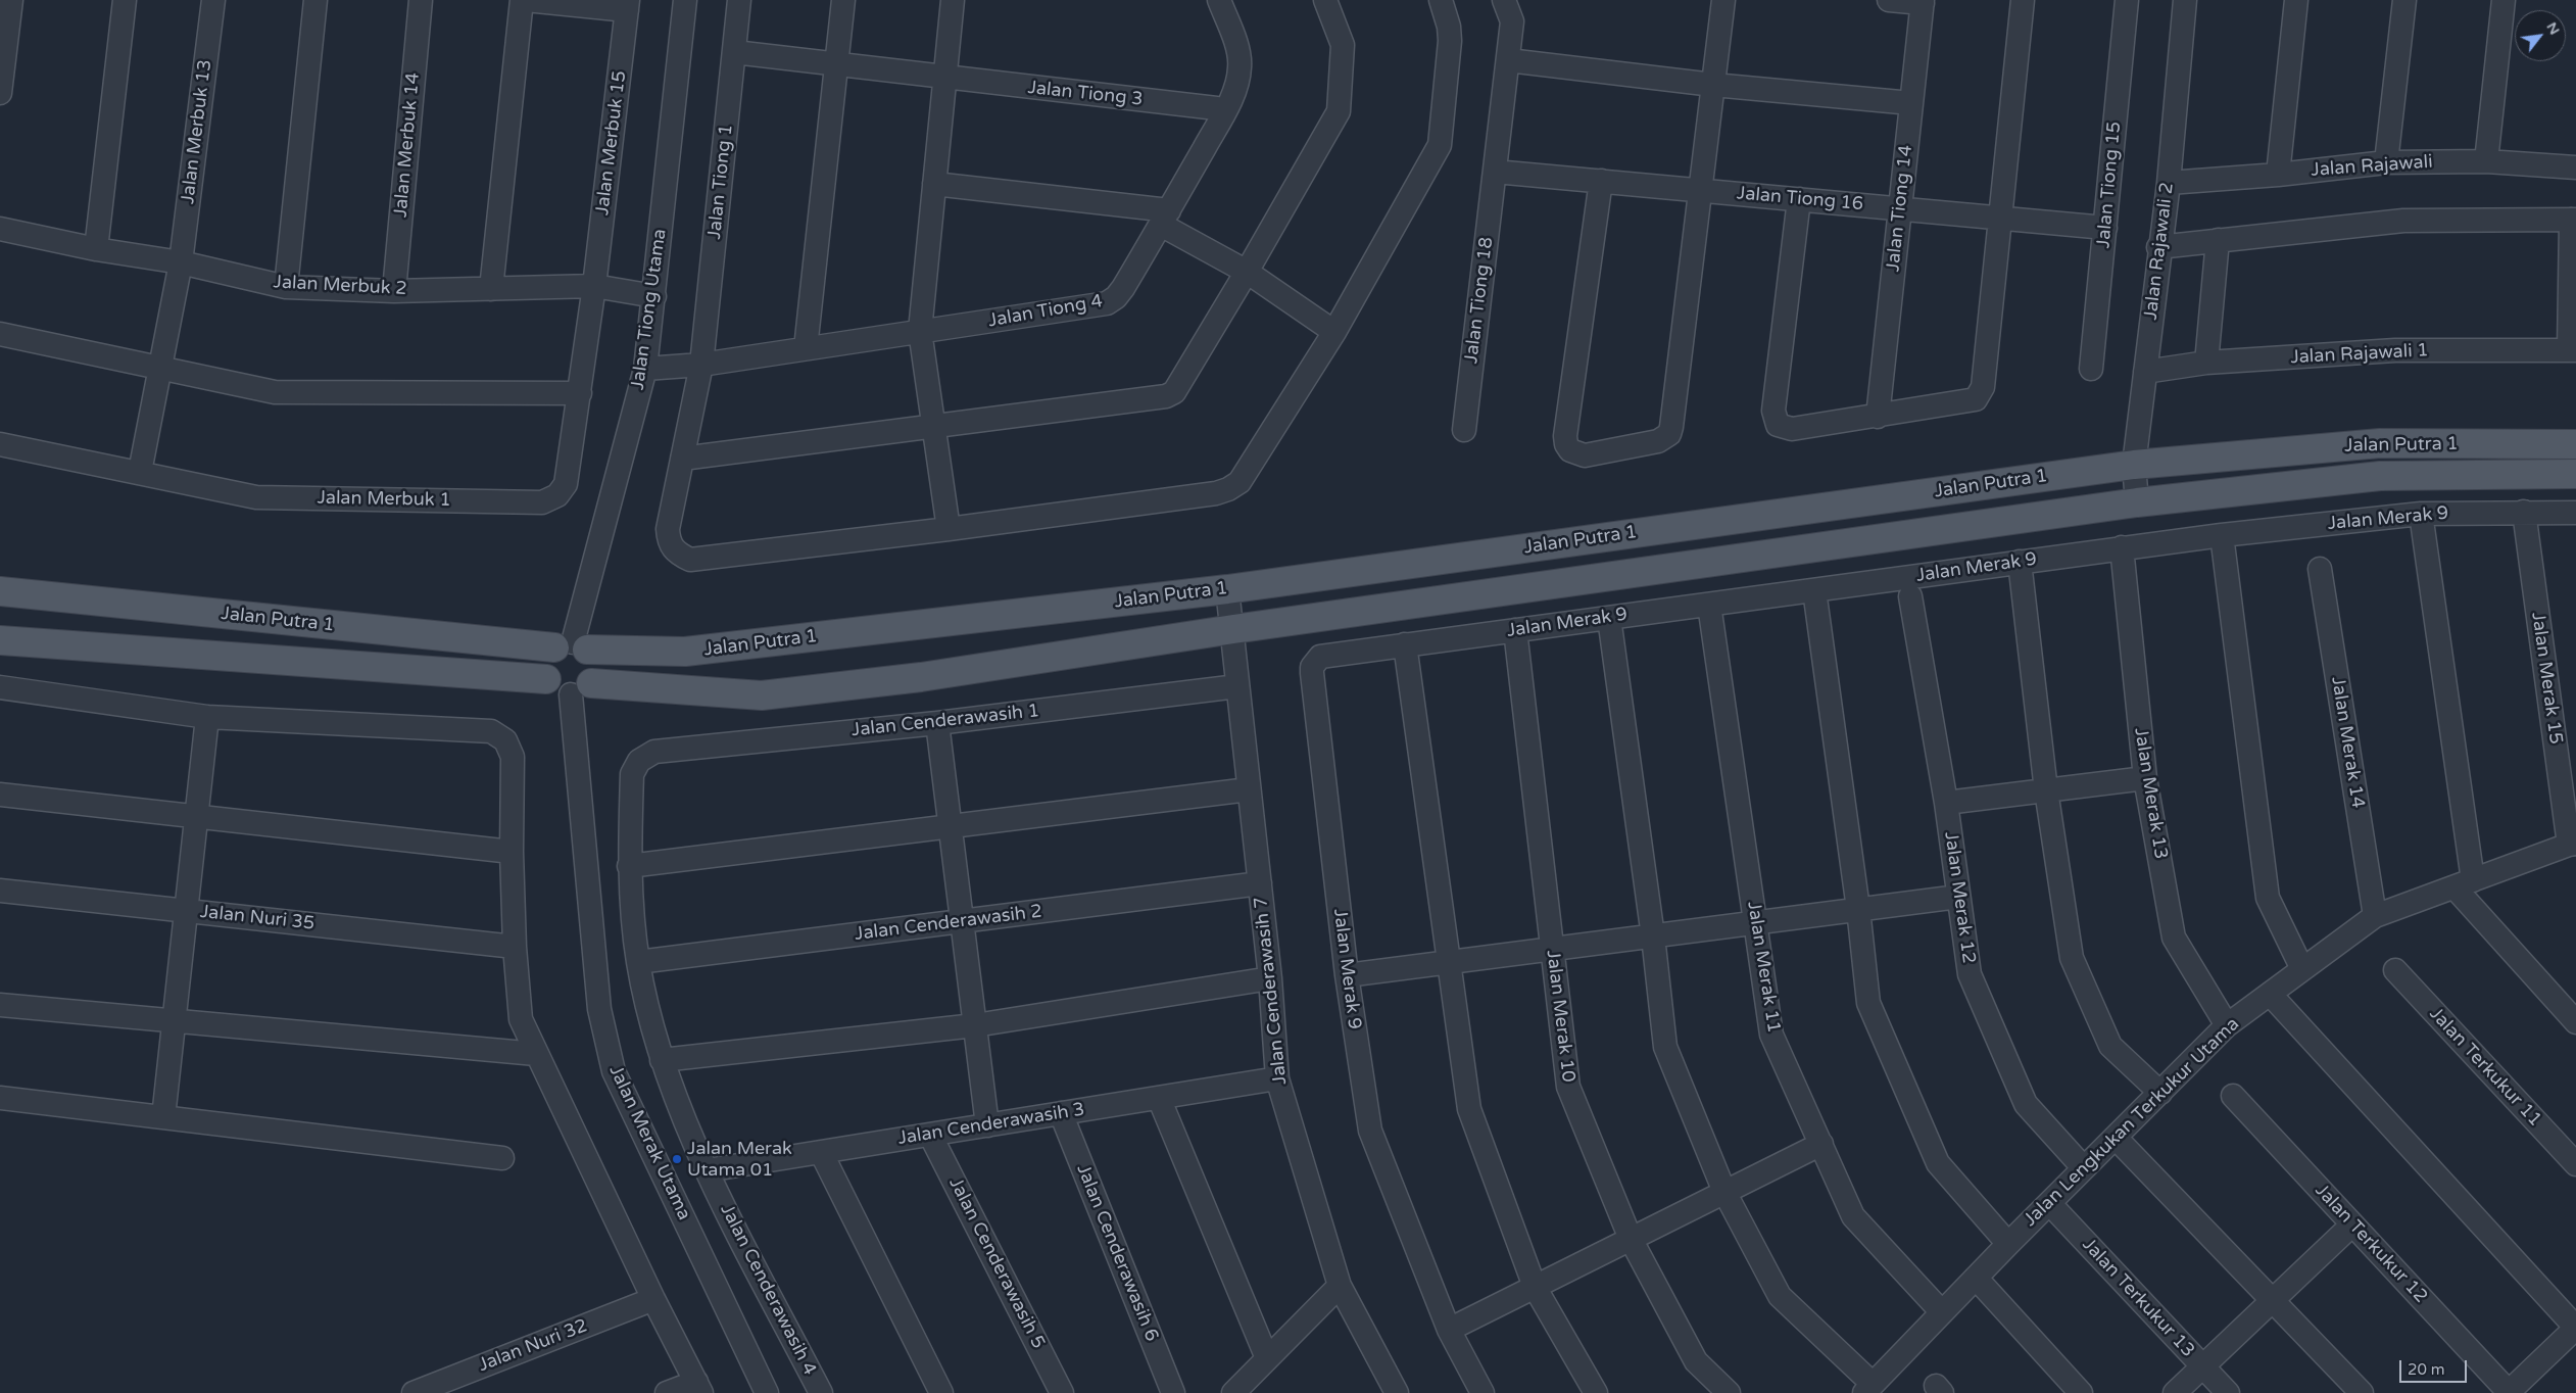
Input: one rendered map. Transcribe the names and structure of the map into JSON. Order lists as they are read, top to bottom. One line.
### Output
{"streets":{"main road":["Jalan Putra 1"],"street":["Jalan Tiong 3","Jalan Merbuk 13","Jalan Merbuk 15","Jalan Merbuk 14","Jalan Rajawali","Jalan Tiong 1","Jalan Tiong 15","Jalan Tiong 16","Jalan Tiong 14","Jalan Rajawali 2","Jalan Merbuk 2","Jalan Tiong 18","Jalan Tiong Utama","Jalan Tiong 4","Jalan Rajawali 1","Jalan Merbuk 1","Jalan Merak 9","Jalan Merak 15","Jalan Cenderawasih 1","Jalan Merak 14","Jalan Merak 13","Jalan Merak 12","Jalan Nuri 35","Jalan Cenderawasih 2","Jalan Merak 11","Jalan Cenderawasih 7","Jalan Merak 10","Jalan Terkukur 11","Jalan Lengkukan Terkukur Utama","Jalan Cenderawasih 3","Jalan Merak Utama","Jalan Terkukur 12","Jalan Cenderawasih 6","Jalan Cenderawasih 5","Jalan Cenderawasih 4","Jalan Terkukur 13","Jalan Nuri 32"]},"crossings":[["Jalan Tiong 3","Jalan Tiong 1"],["Jalan Tiong 3","Jalan Tiong 4"],["Jalan Merbuk 13","Jalan Merbuk 2"],["Jalan Merbuk 13","Jalan Merbuk 1"],["Jalan Merbuk 15","Jalan Merbuk 2"],["Jalan Merbuk 15","Jalan Merbuk 1"],["Jalan Merbuk 14","Jalan Merbuk 2"],["Jalan Rajawali","Jalan Rajawali 2"],["Jalan Tiong 1","Jalan Tiong 4"],["Jalan Tiong 15","Jalan Tiong 16"],["Jalan Tiong 16","Jalan Tiong 14"],["Jalan Tiong 16","Jalan Tiong 18"],["Jalan Rajawali 2","Jalan Rajawali 1"],["Jalan Rajawali 2","Jalan Putra 1"],["Jalan Merbuk 2","Jalan Tiong Utama"],["Jalan Merbuk 2","Jalan Merbuk 1"],["Jalan Tiong Utama","Jalan Tiong 4"],["Jalan Tiong Utama","Jalan Putra 1"],["Jalan Tiong Utama","Jalan Merak Utama"],["Jalan Putra 1","Jalan Cenderawasih 7"],["Jalan Putra 1","Jalan Merak Utama"],["Jalan Merak 9","Jalan Merak 15"],["Jalan Merak 9","Jalan Merak 13"],["Jalan Merak 9","Jalan Merak 11"],["Jalan Merak 9","Jalan Merak 10"],["Jalan Merak 15","Jalan Lengkukan Terkukur Utama"],["Jalan Cenderawasih 1","Jalan Cenderawasih 7"],["Jalan Cenderawasih 1","Jalan Cenderawasih 4"],["Jalan Merak 14","Jalan Lengkukan Terkukur Utama"],["Jalan Merak 13","Jalan Lengkukan Terkukur Utama"],["Jalan Merak 12","Jalan Lengkukan Terkukur Utama"],["Jalan Cenderawasih 2","Jalan Cenderawasih 7"],["Jalan Cenderawasih 2","Jalan Cenderawasih 4"],["Jalan Merak 11","Jalan Lengkukan Terkukur Utama"],["Jalan Cenderawasih 7","Jalan Cenderawasih 3"],["Jalan Lengkukan Terkukur Utama","Jalan Terkukur 13"],["Jalan Cenderawasih 3","Jalan Cenderawasih 6"],["Jalan Cenderawasih 3","Jalan Cenderawasih 5"],["Jalan Cenderawasih 3","Jalan Cenderawasih 4"]],"places":["Jalan Merak Utama 01"],"scale_bar":"20 m","north":"top right"}
